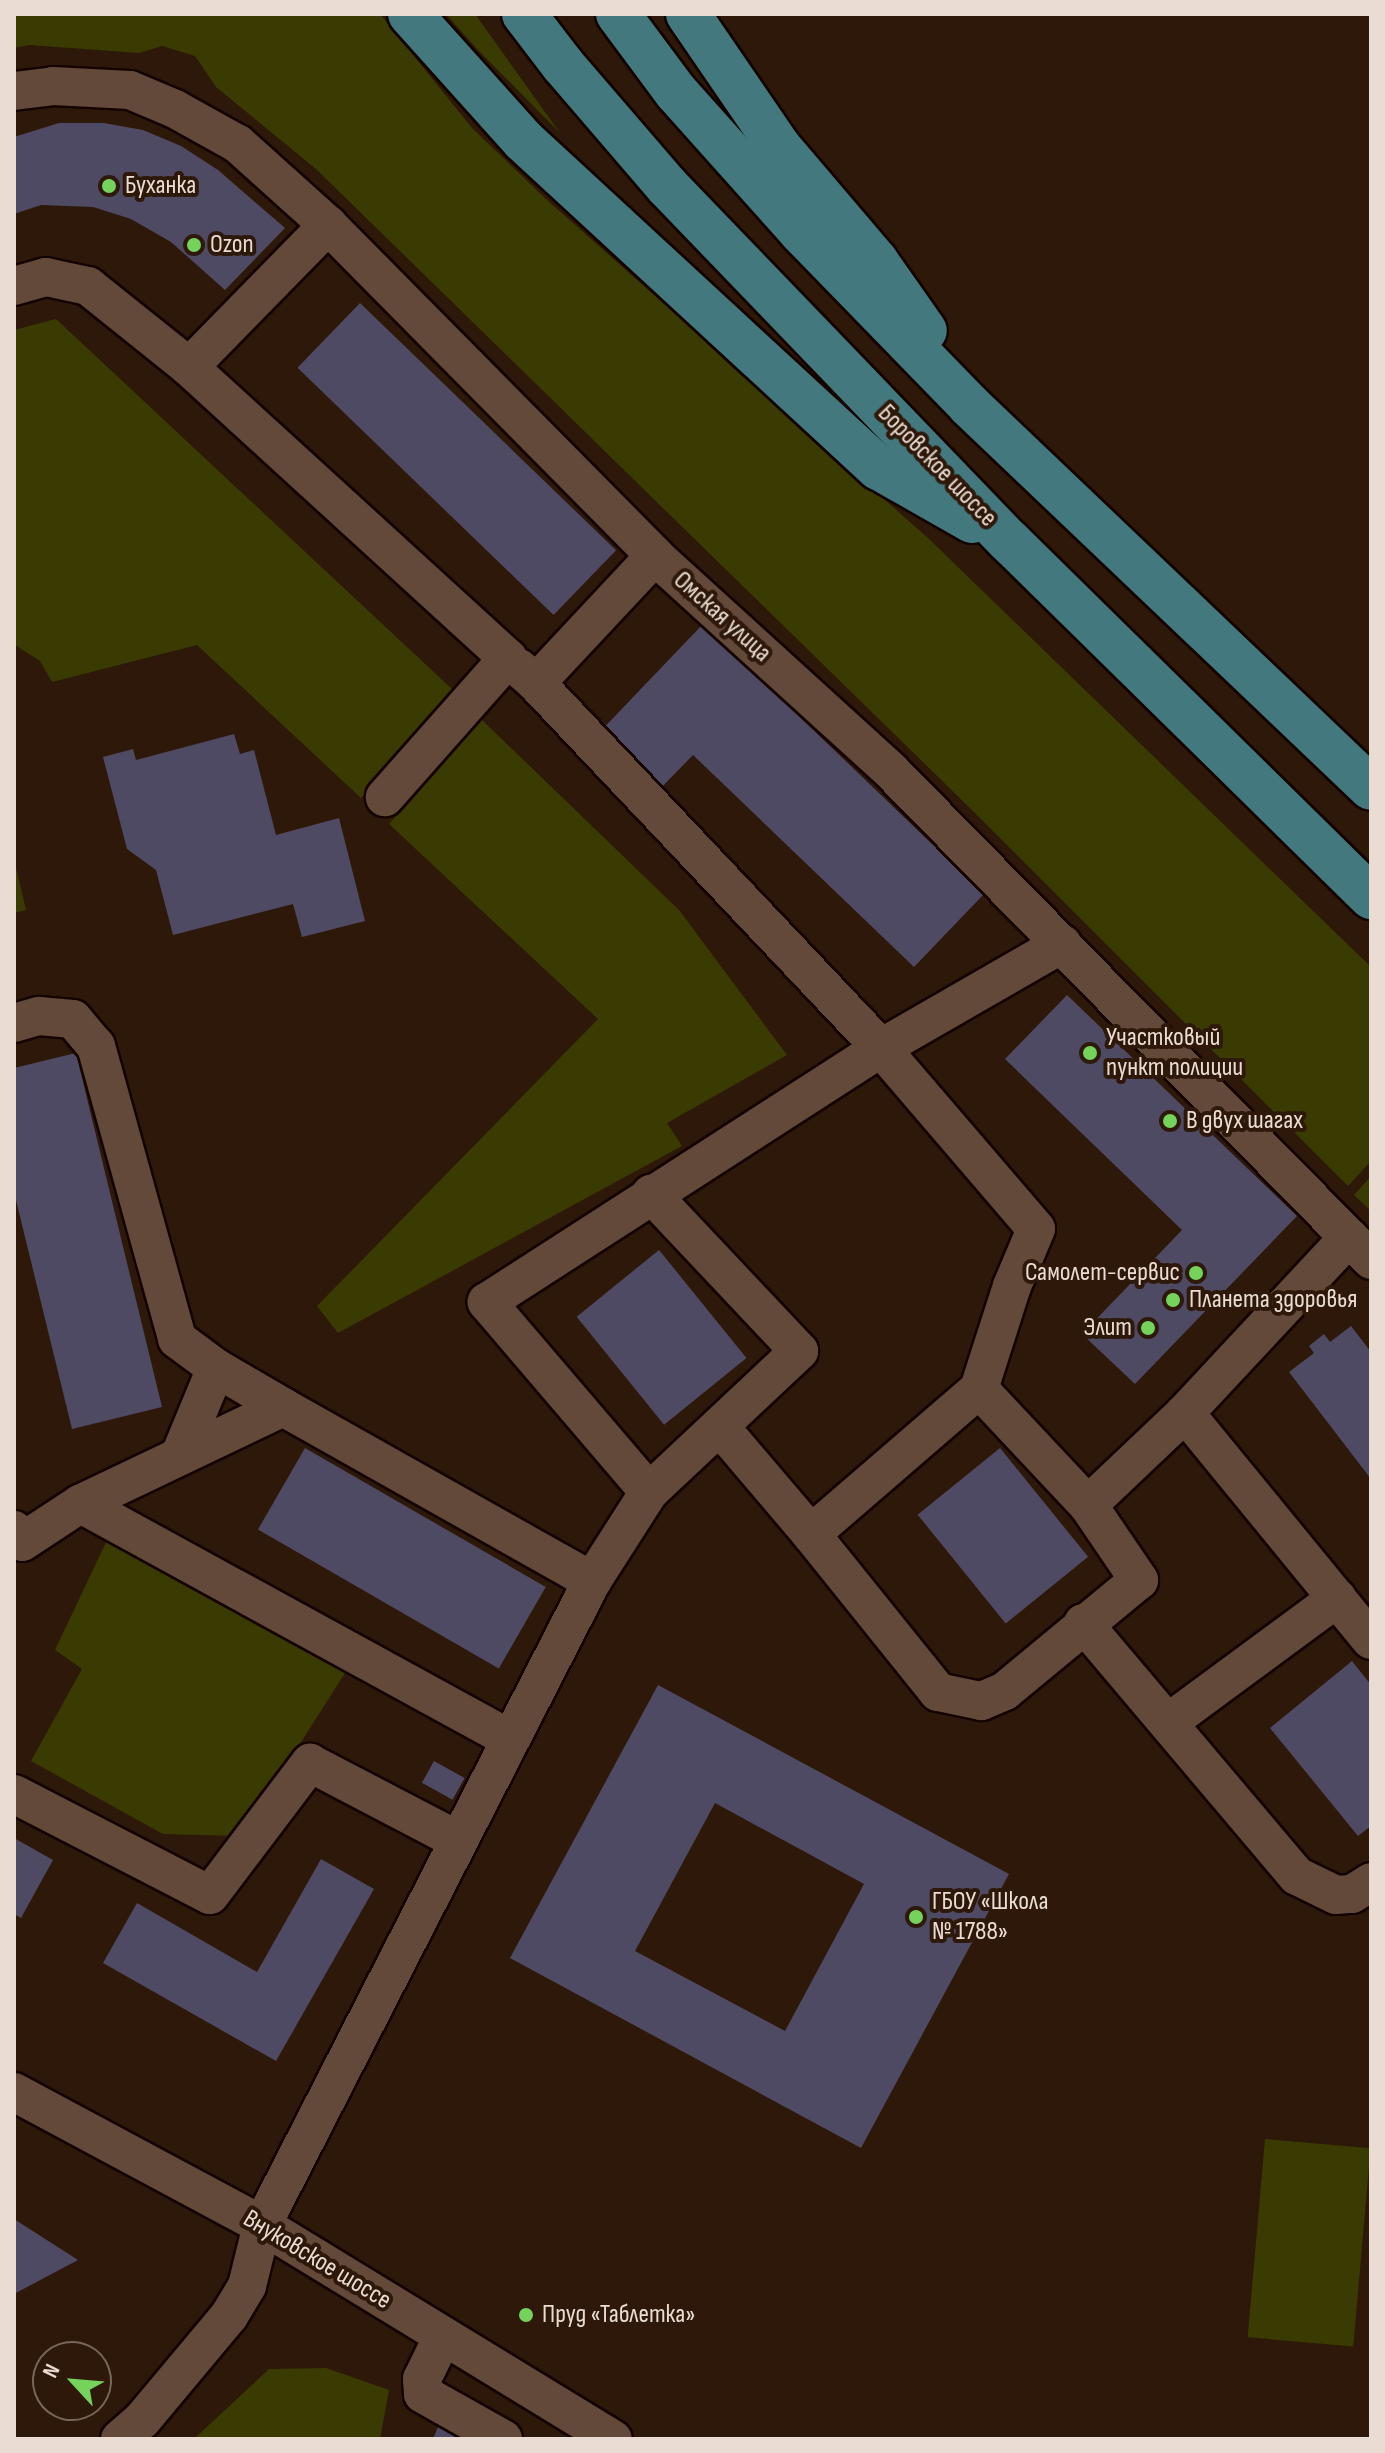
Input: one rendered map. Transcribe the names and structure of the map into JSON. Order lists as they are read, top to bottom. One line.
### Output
{"streets":{"main road":["Боровское шоссе"],"street":["Омская улица","Внуковское шоссе"]},"places":["Буханка","Ozon","Участковый пункт полиции","В двух шагах","Самолет-сервис","Планета здоровья","Элит","ГБОУ «Школа № 1788»","Пруд «Таблетка»"],"north":"top left"}
